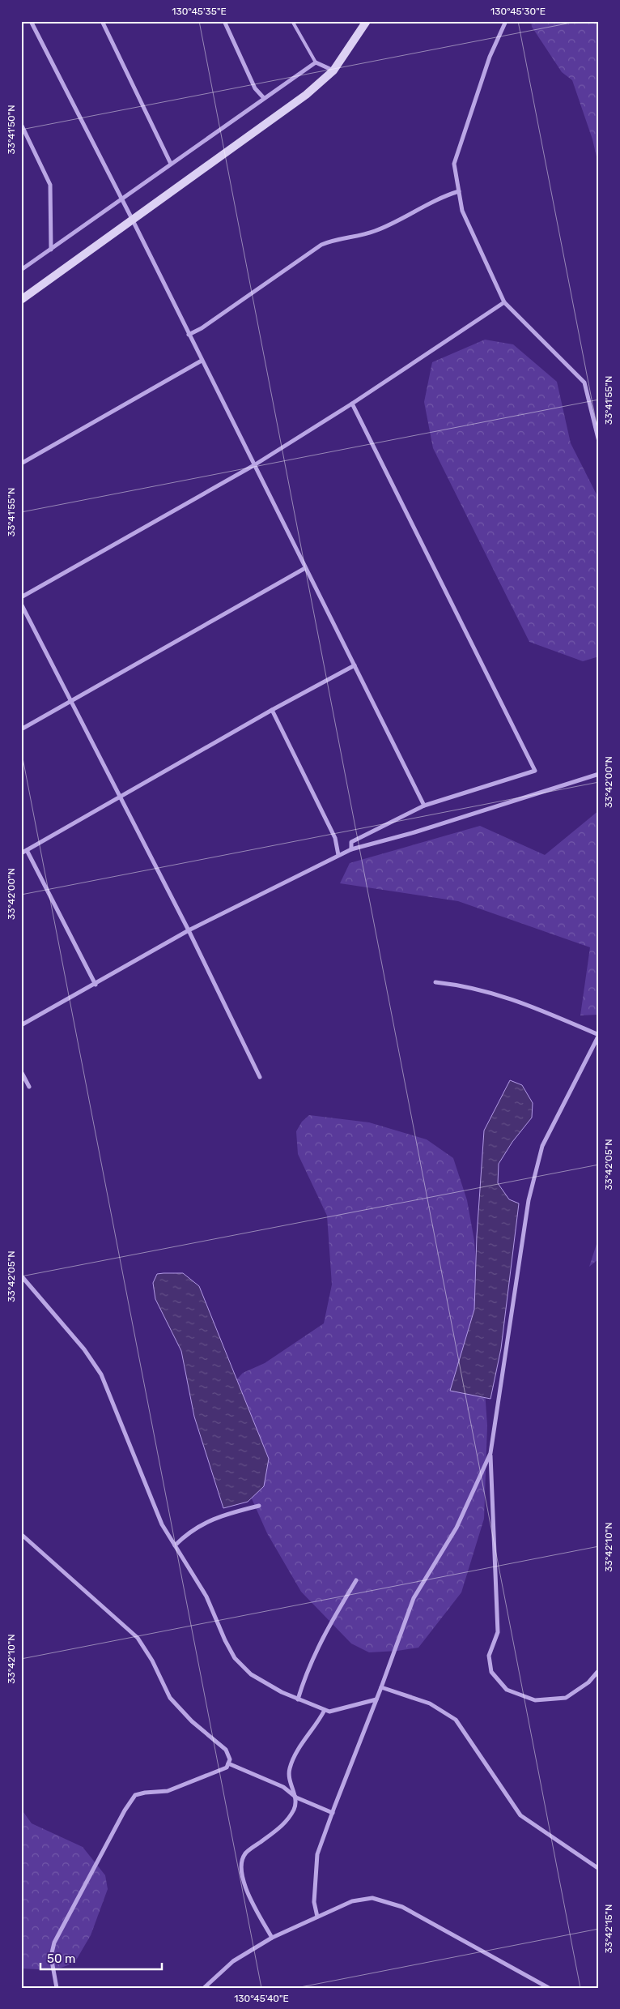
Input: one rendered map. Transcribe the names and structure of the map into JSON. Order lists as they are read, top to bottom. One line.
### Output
{"scale_bar":"50 m","coordinates":["130°45'35\"E","130°45'30\"E","33°41'50\"N","33°41'55\"N","33°42'00\"N","33°42'05\"N","33°42'10\"N","33°42'15\"N","130°45'40\"E"]}
